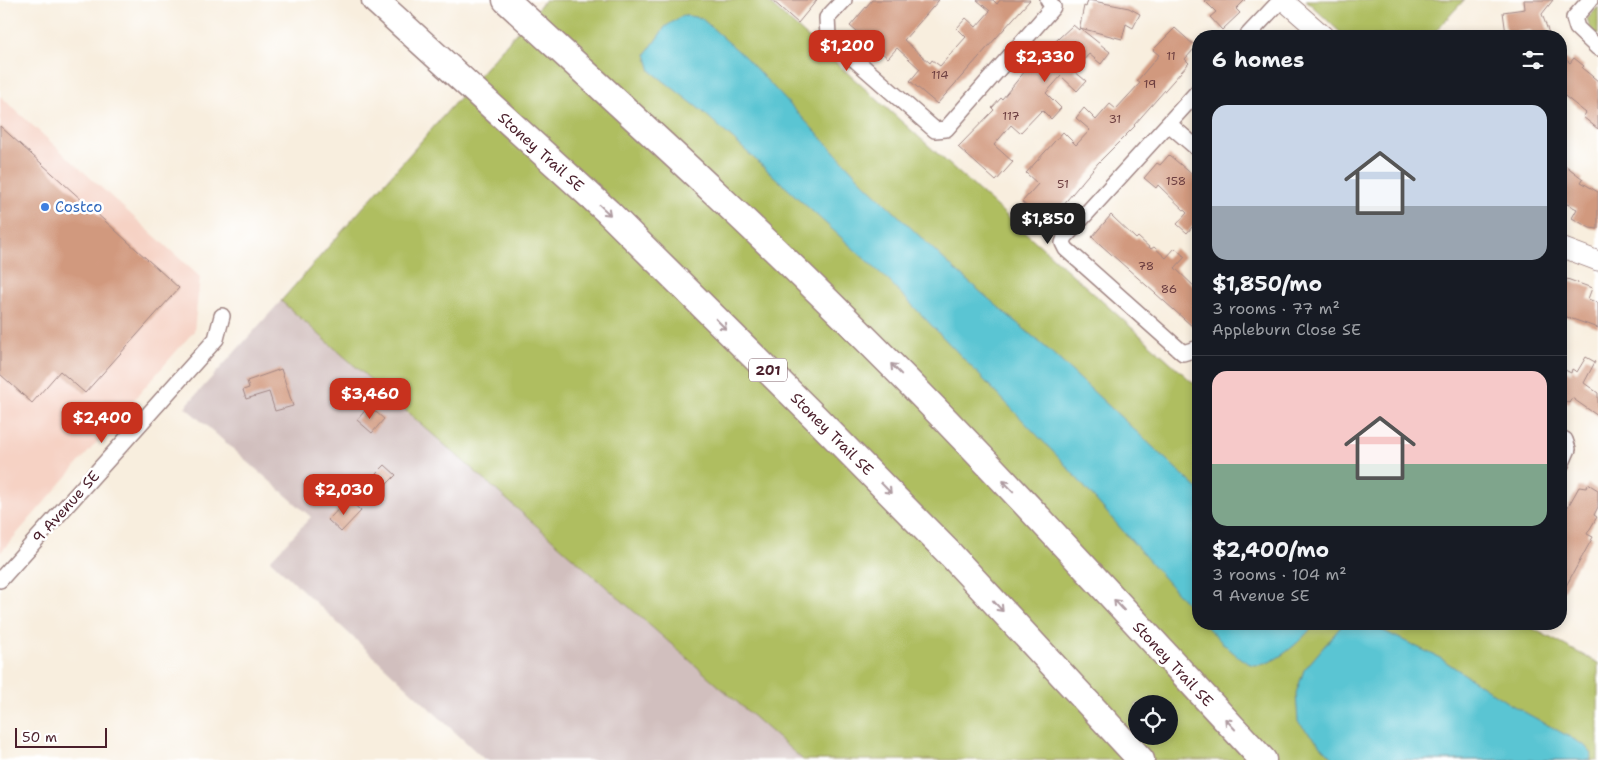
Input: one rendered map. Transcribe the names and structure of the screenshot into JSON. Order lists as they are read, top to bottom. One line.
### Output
{"streets":{"highway":["Stoney Trail SE","201"],"street":["9 Avenue SE"]},"places":["Costco"],"house_numbers":["11","114","19","117","31","158","51","78","86"],"scale_bar":"50 m","page":{"price":["$1,200","$2,330","$1,850","$3,460","$2,400","$2,030"],"heading":"6 homes","list":[{"name":"$1,850/mo","note":"3 rooms · 77 m² · Appleburn Close SE"},{"name":"$2,400/mo","note":"3 rooms · 104 m² · 9 Avenue SE"}],"scale":"50 m"}}
